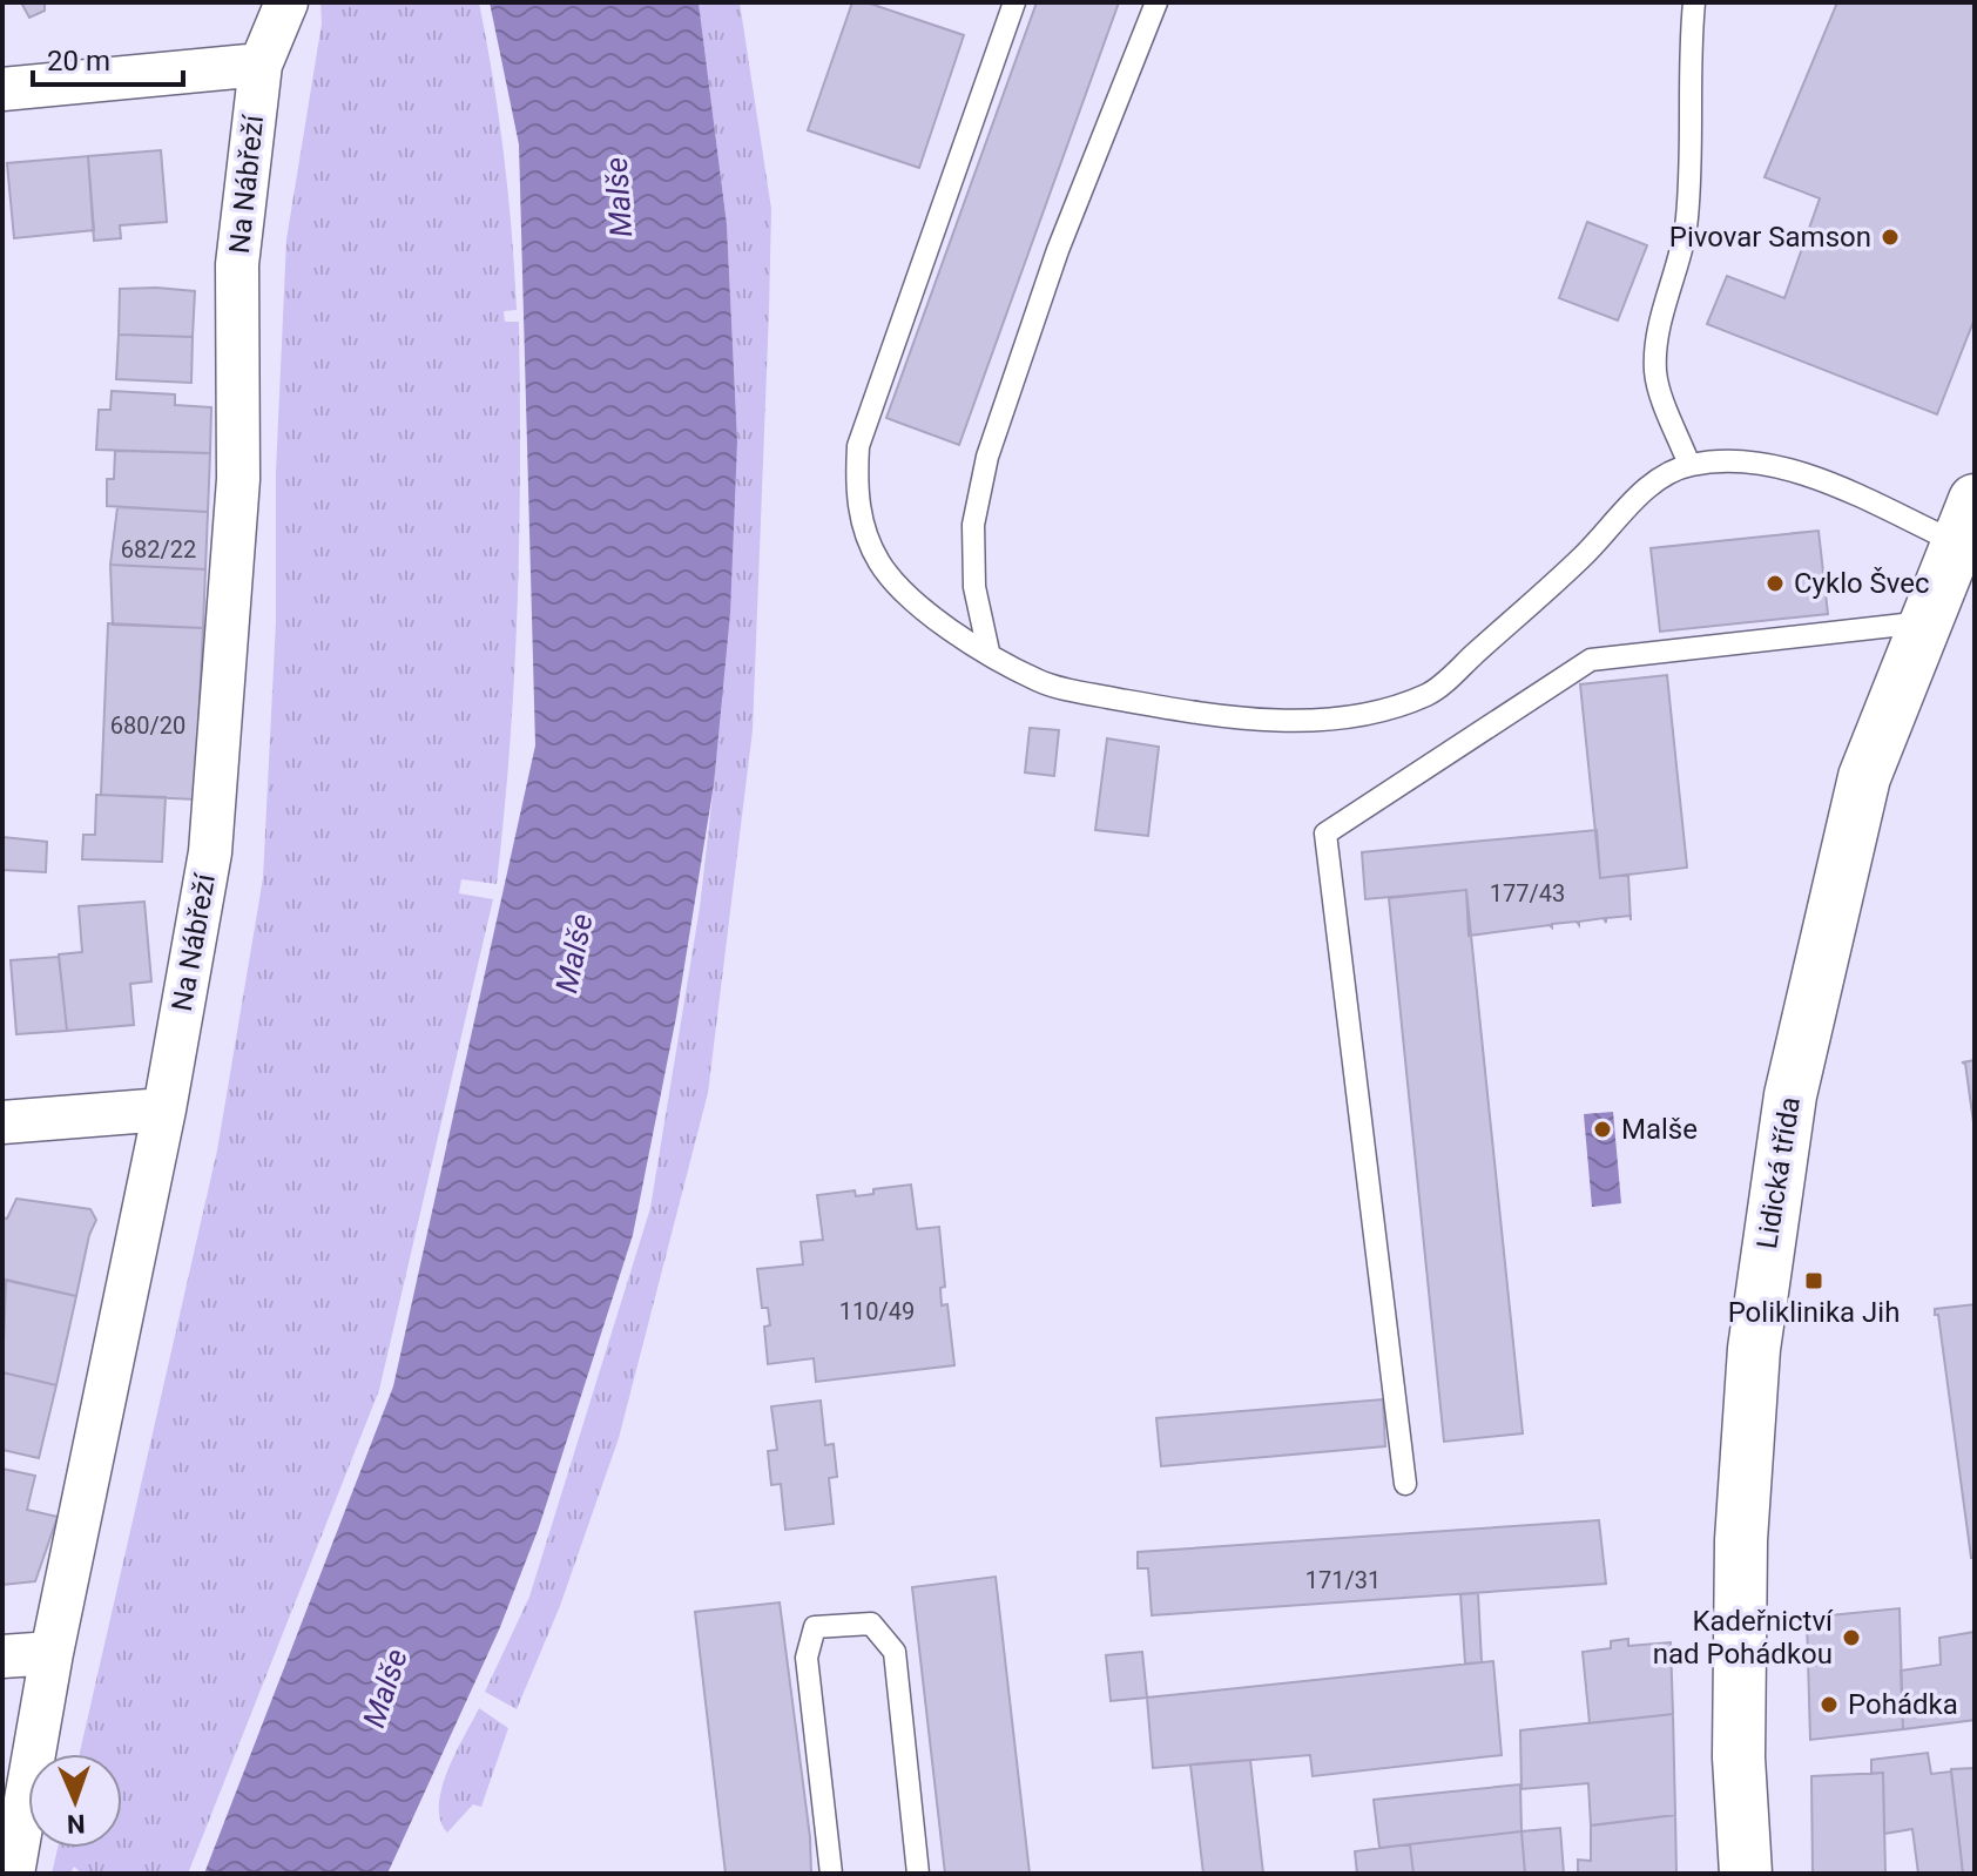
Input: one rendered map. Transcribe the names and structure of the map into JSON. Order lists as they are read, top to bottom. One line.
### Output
{"streets":{"street":["Na Nábřeží","Lidická třída"]},"water":["Malše"],"places":{"other":["Pivovar Samson","Cyklo Švec","Malše","Kadeřnictví nad Pohádkou","Pohádka"],"transit":["Poliklinika Jih"]},"house_numbers":["682/22","680/20","177/43","110/49","171/31"],"scale_bar":"20 m","north":"bottom"}
